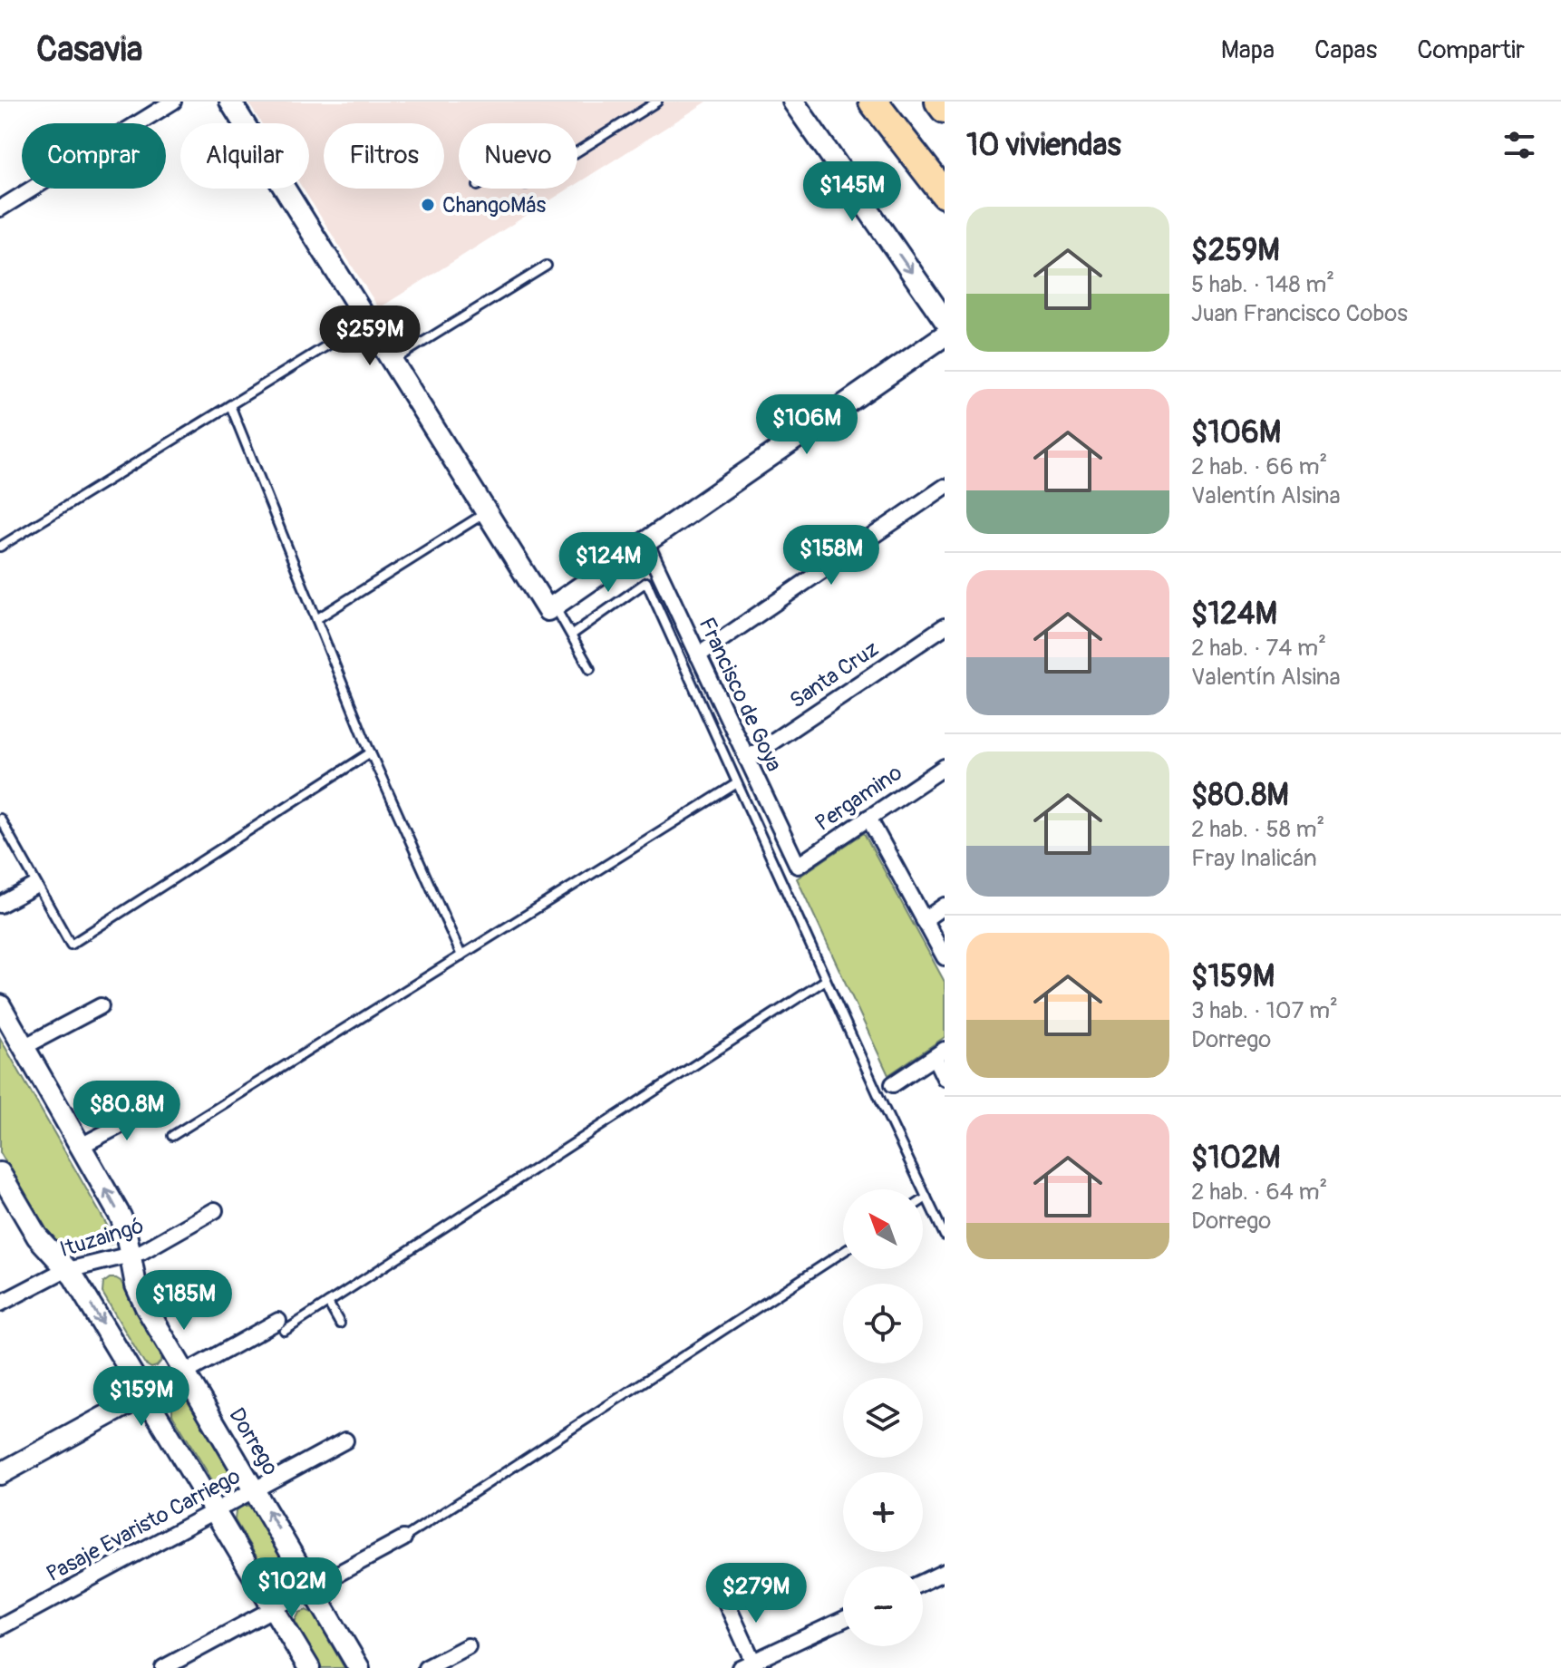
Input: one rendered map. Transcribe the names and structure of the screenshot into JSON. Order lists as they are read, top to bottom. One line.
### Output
{"streets":{"main road":["Dorrego"],"street":["Santa Cruz","Francisco de Goya","Pergamino","Ituzaingó","Pasaje Evaristo Carriego"]},"crossings":[["Santa Cruz","Francisco de Goya"],["Francisco de Goya","Pergamino"],["Ituzaingó","Dorrego"],["Dorrego","Pasaje Evaristo Carriego"]],"places":["ChangoMás"],"north":"top left","page":{"header":"Casavia","nav":["Mapa","Capas","Compartir"],"heading":"10 viviendas","chip":["Comprar","Alquilar","Filtros","Nuevo"],"price":["$145M","$259M","$106M","$158M","$124M","$80.8M","$185M","$159M","$102M","$279M"],"list":[{"name":"$259M","note":"5 hab. · 148 m² · Juan Francisco Cobos"},{"name":"$106M","note":"2 hab. · 66 m² · Valentín Alsina"},{"name":"$124M","note":"2 hab. · 74 m² · Valentín Alsina"},{"name":"$80.8M","note":"2 hab. · 58 m² · Fray Inalicán"},{"name":"$159M","note":"3 hab. · 107 m² · Dorrego"},{"name":"$102M","note":"2 hab. · 64 m² · Dorrego"}],"map_buttons":["+","−"]}}
